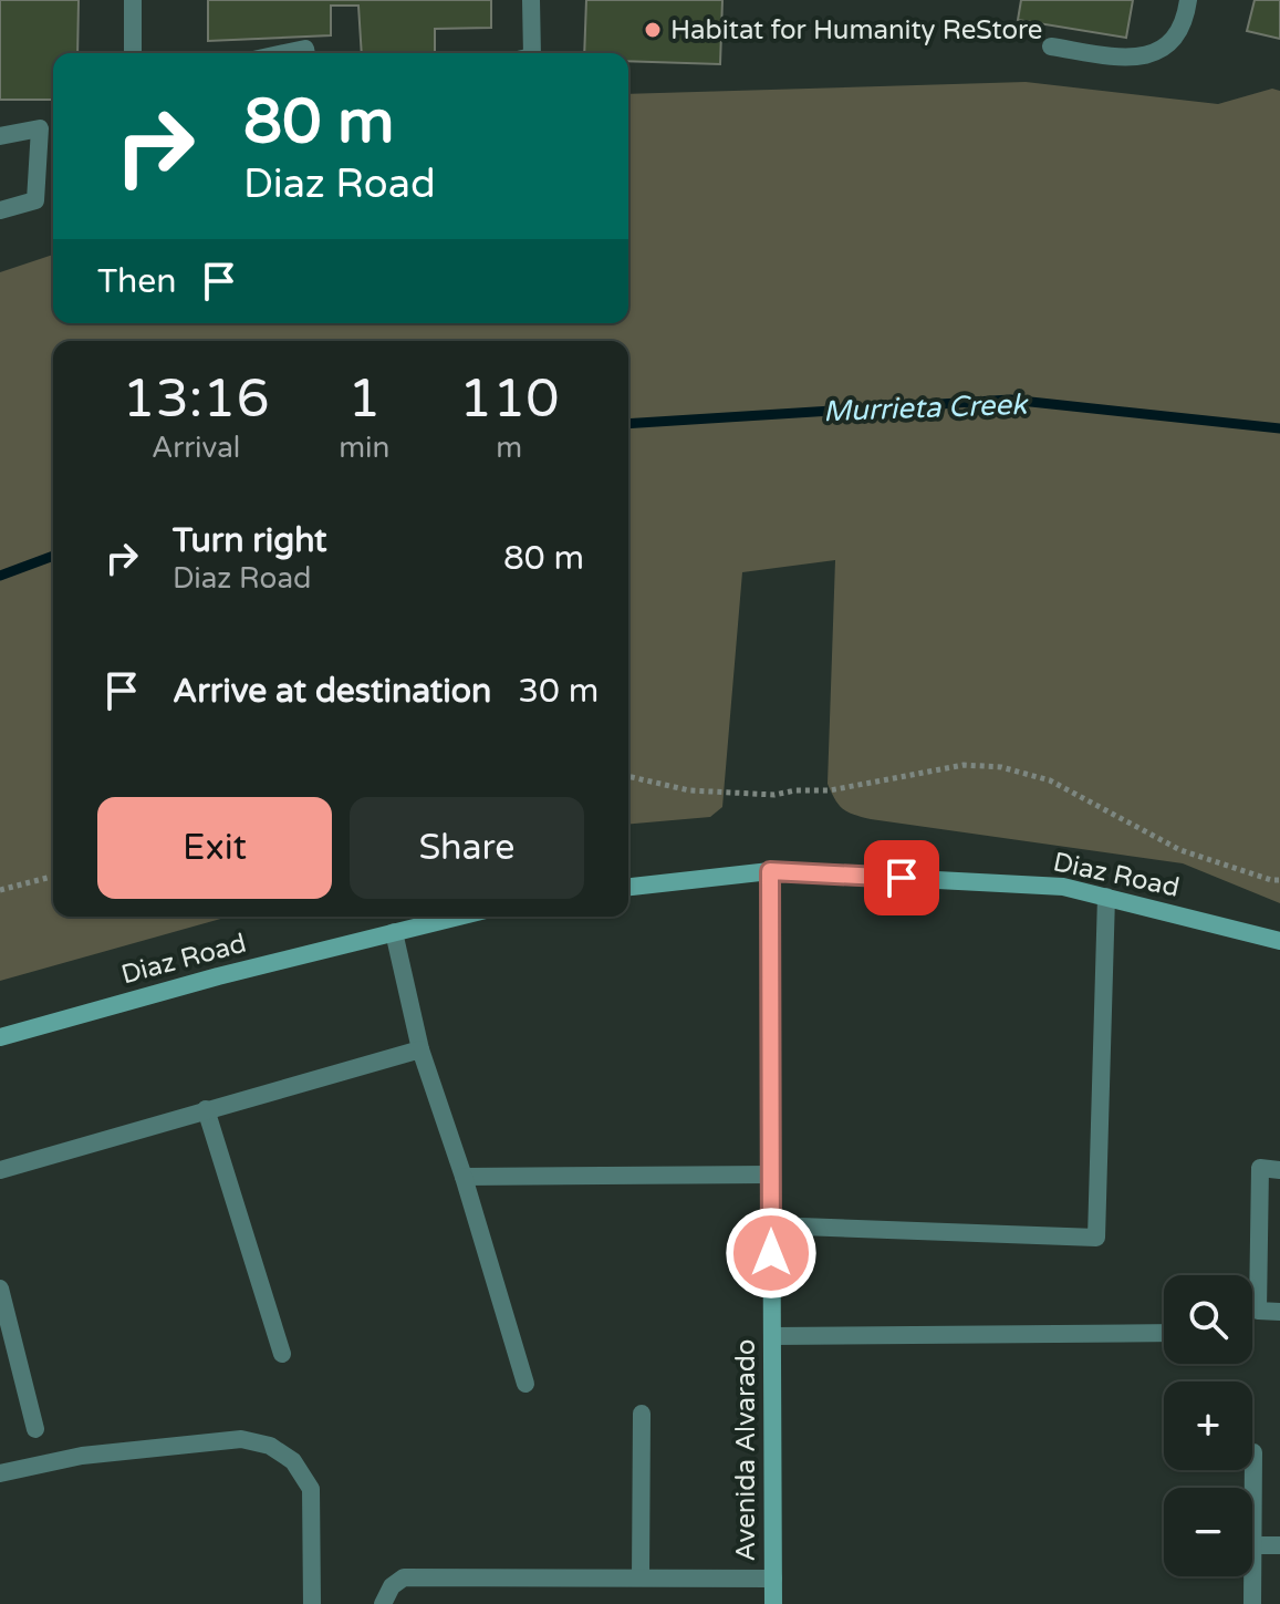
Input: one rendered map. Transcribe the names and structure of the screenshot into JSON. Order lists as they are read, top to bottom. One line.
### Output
{"streets":{"main road":["Diaz Road","Avenida Alvarado"]},"crossings":[["Diaz Road","Avenida Alvarado"]],"water":["Murrieta Creek"],"places":["Habitat for Humanity ReStore"],"page":{"turn":["80 m","Diaz Road"],"then":"Then","eta":["13:16","Arrival","1","min","110","m"],"list":[{"name":"Turn right","note":"Diaz Road","value":"80 m"},{"name":"Arrive at destination","value":"30 m"}],"buttons":["Exit","Share"],"map_buttons":["+","−"]}}
